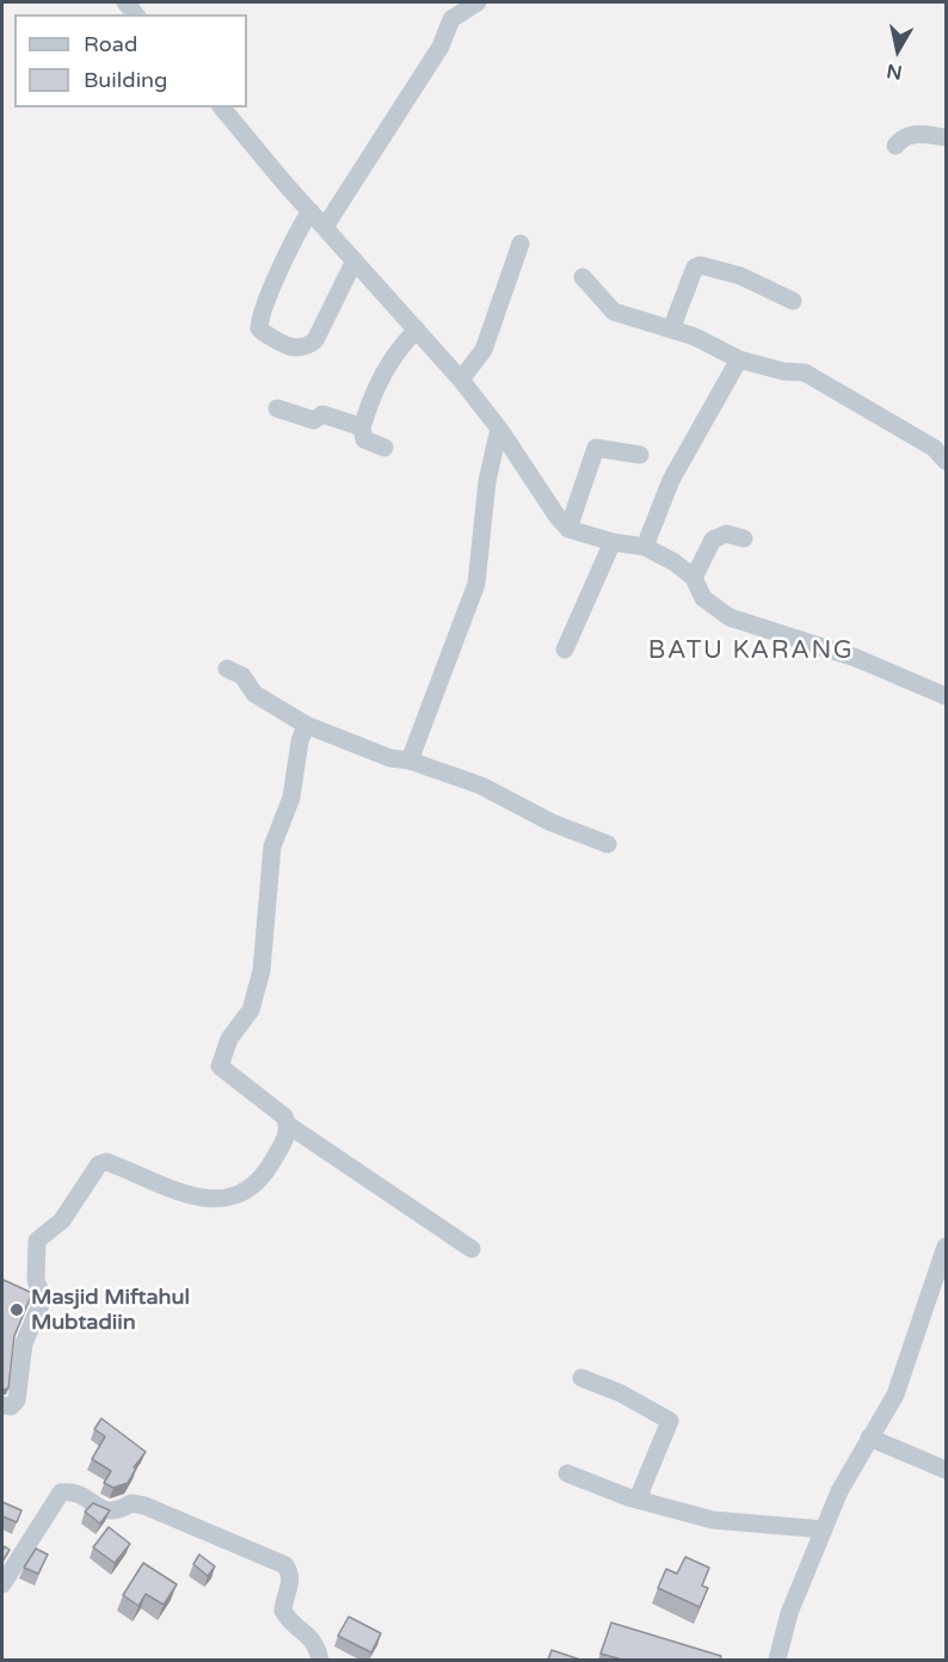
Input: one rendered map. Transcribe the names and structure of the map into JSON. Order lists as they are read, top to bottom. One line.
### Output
{"districts":["BATU KARANG"],"places":["Masjid Miftahul Mubtadiin"],"legend":["Road","Building"],"north":"bottom"}
